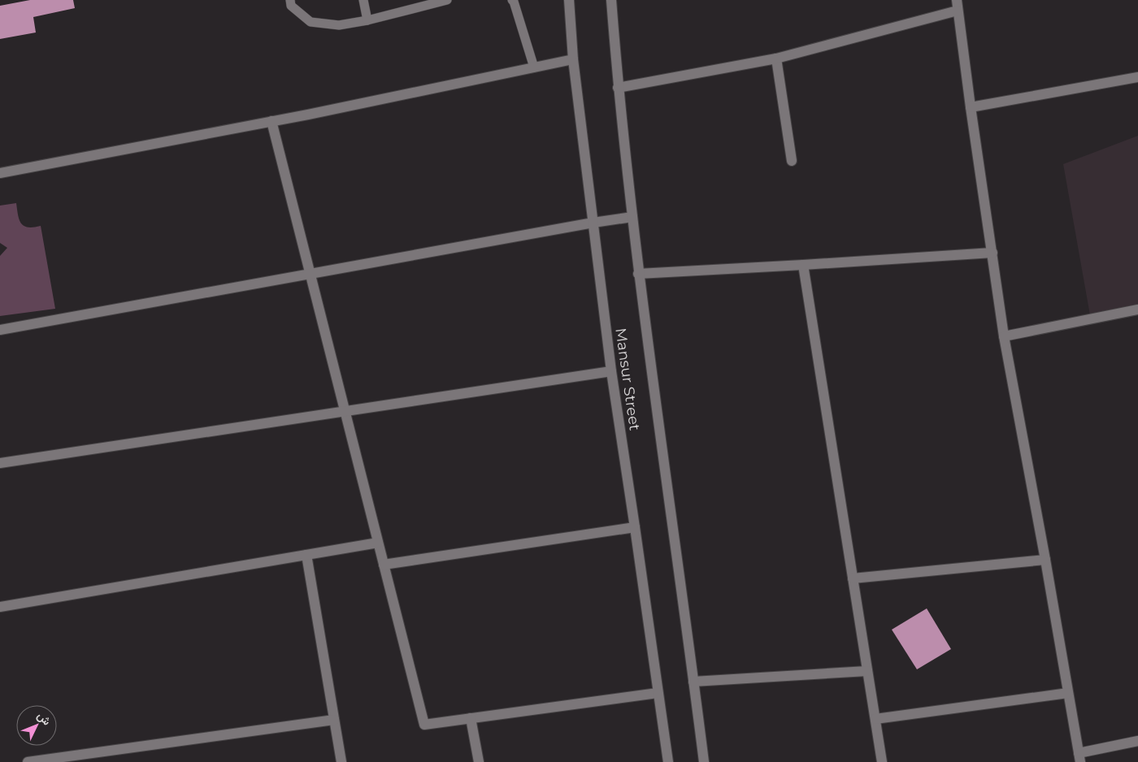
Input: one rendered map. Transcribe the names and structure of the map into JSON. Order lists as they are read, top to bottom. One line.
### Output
{"streets":{"street":["Mansur Street"]},"north":"top right"}
